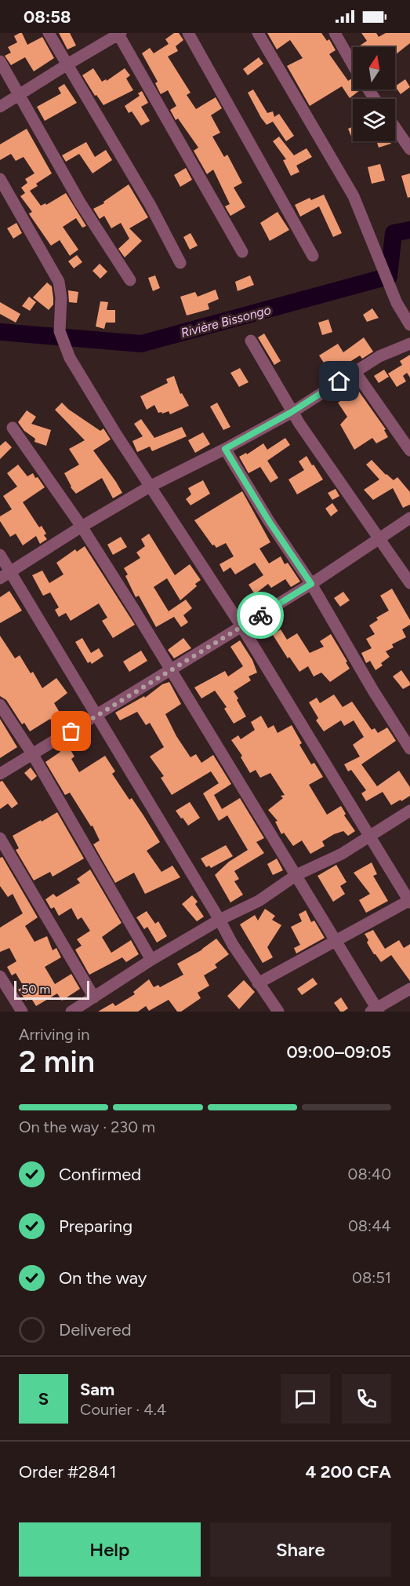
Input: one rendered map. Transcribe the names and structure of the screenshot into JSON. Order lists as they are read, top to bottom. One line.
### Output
{"water":["Rivière Bissongo"],"scale_bar":"50 m","north":"top","page":{"status":"08:58","scale":"50 m","heading":["2 min","Arriving in","09:00–09:05"],"panel":["Sam","Courier · 4.4","Order #2841","4 200 CFA"],"bar":"On the way · 230 m","list":[["Confirmed","08:40"],["Preparing","08:44"],["On the way","08:51"],"Delivered"],"round":"S","buttons":["Help","Share"]}}
